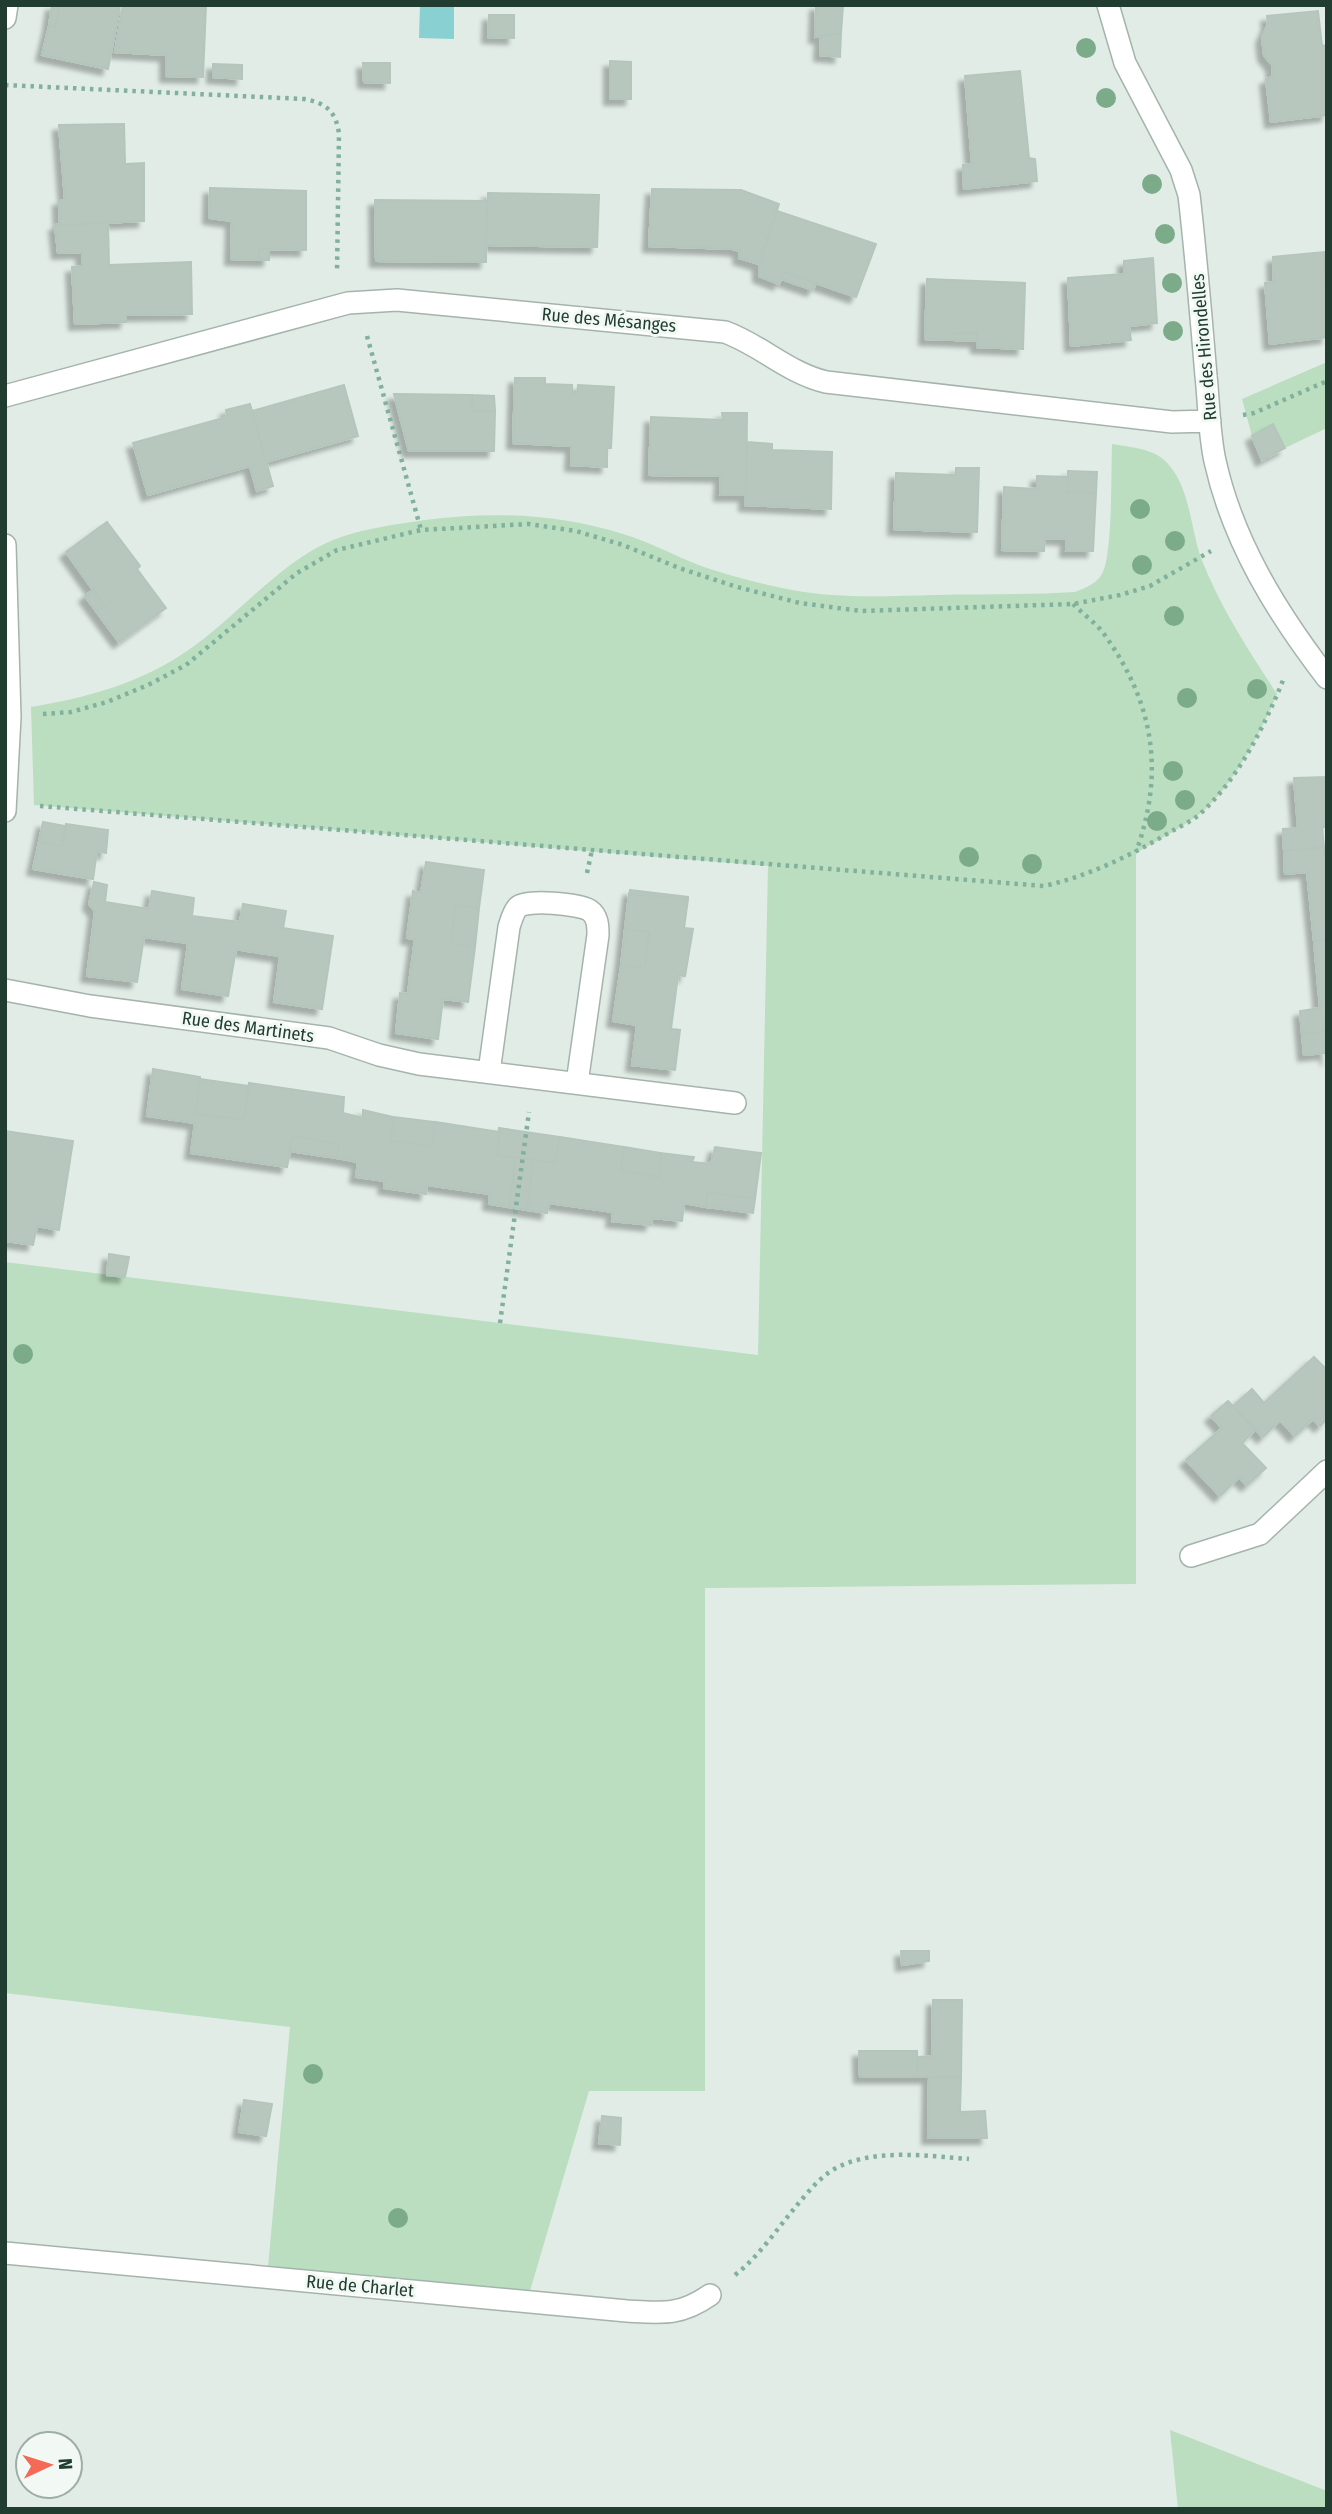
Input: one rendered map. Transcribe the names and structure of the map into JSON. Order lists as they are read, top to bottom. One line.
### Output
{"streets":{"street":["Rue des Mésanges","Rue des Hirondelles","Rue des Martinets","Rue de Charlet"]},"crossings":[["Rue des Mésanges","Rue des Hirondelles"]],"north":"right"}
